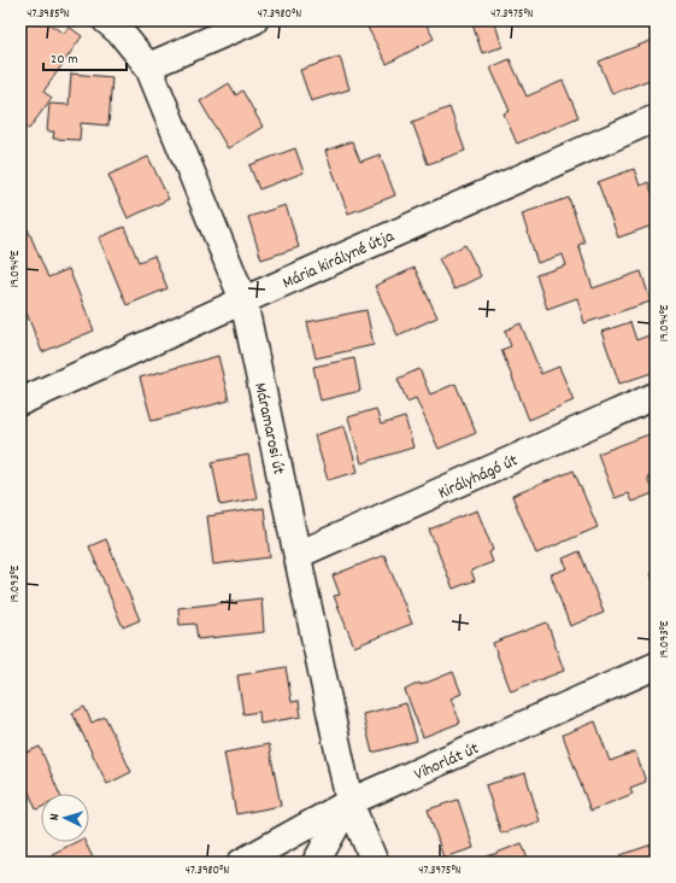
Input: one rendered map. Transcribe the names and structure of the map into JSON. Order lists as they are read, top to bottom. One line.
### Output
{"streets":{"street":["Mária királyné útja","Máramarosi út","Királyhágó út","Vihorlát út"]},"crossings":[["Mária királyné útja","Máramarosi út"],["Máramarosi út","Királyhágó út"],["Máramarosi út","Vihorlát út"]],"scale_bar":"20 m","north":"left","coordinates":["47.3985°N","47.3980°N","47.3975°N","19.094°E","19.093°E"]}
